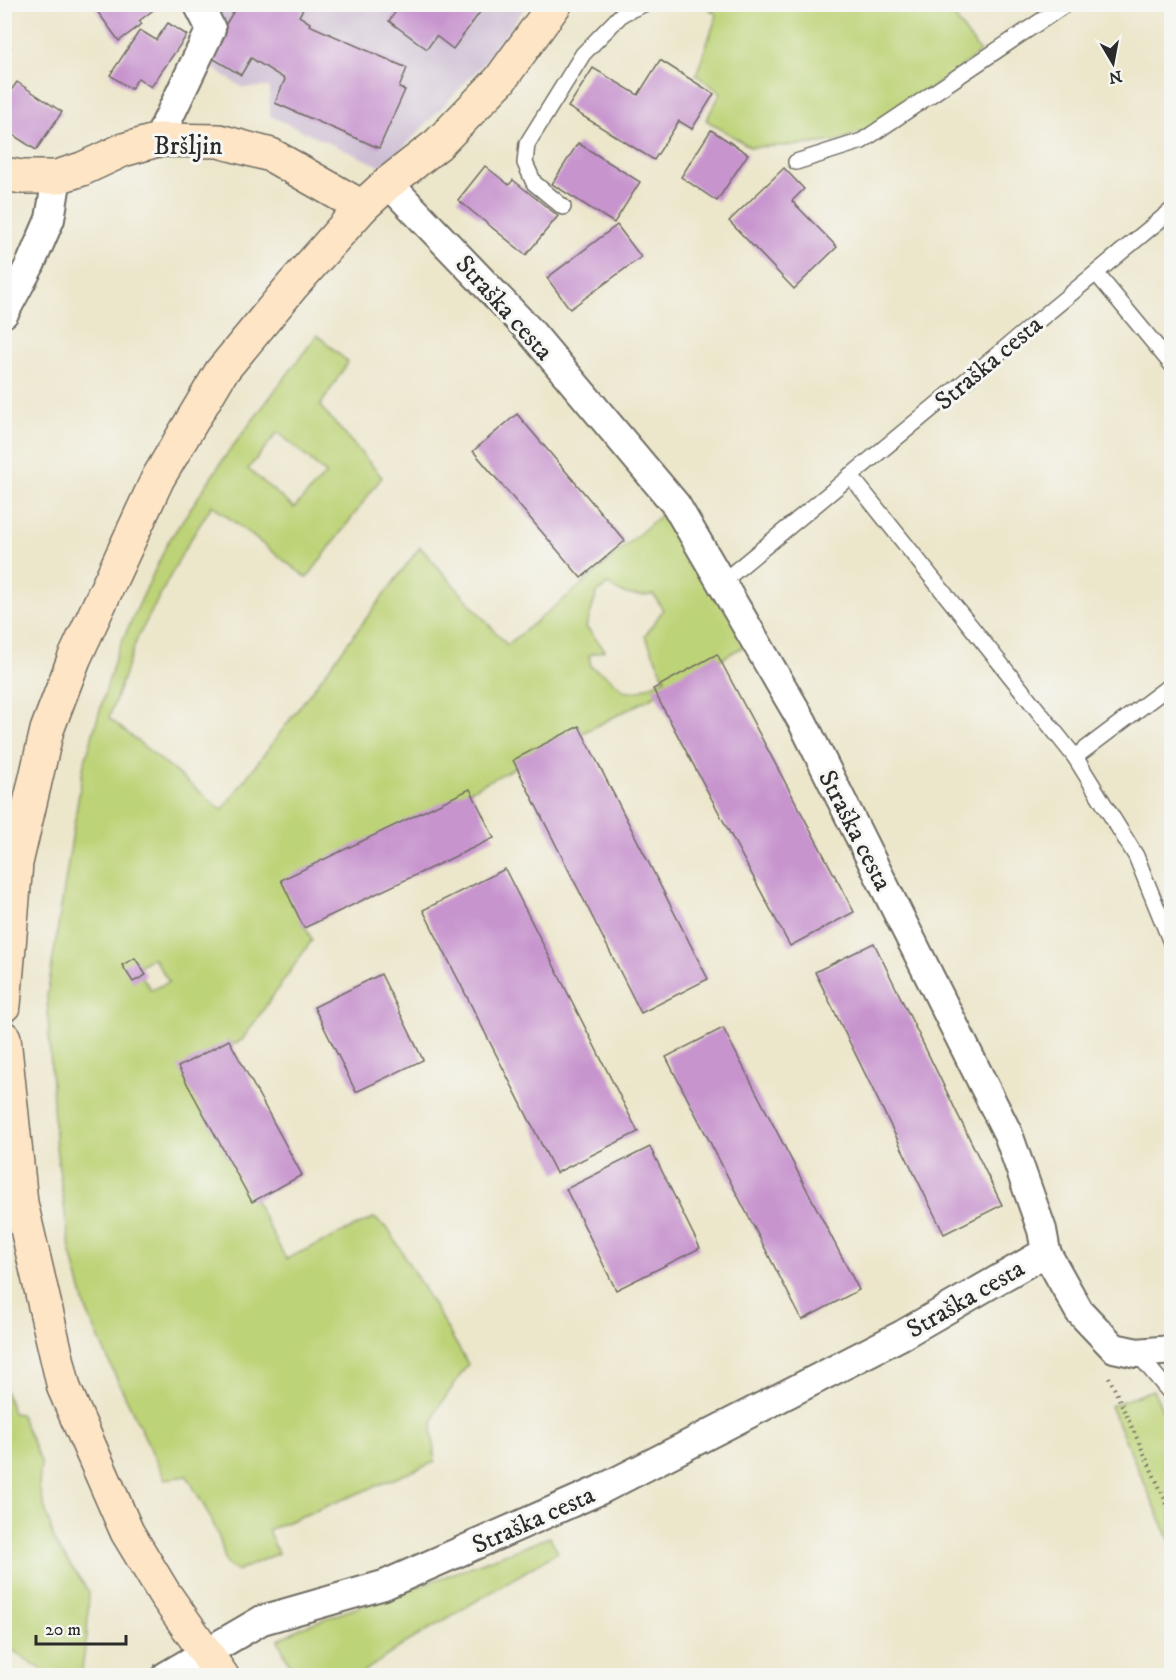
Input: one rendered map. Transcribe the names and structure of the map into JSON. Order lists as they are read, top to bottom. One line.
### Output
{"streets":{"street":["Bršljin","Straška cesta"]},"scale_bar":"20 m","north":"bottom"}
